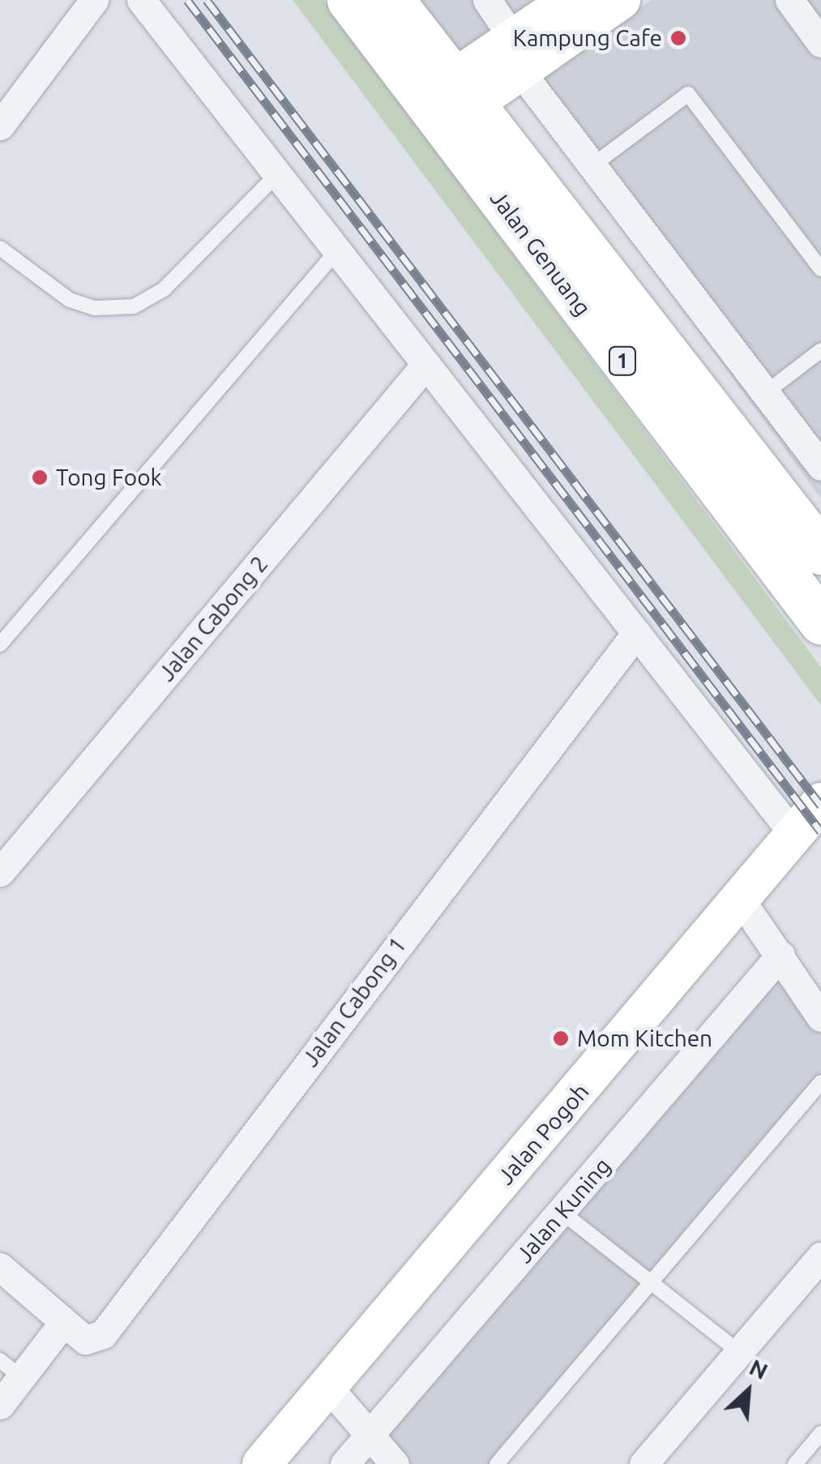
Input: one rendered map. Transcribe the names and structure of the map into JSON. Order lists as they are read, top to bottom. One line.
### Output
{"streets":{"highway":["Jalan Genuang","1"],"main road":["Jalan Pogoh"],"street":["Jalan Cabong 2","Jalan Cabong 1","Jalan Kuning"]},"places":["Kampung Cafe","Tong Fook","Mom Kitchen"],"north":"top right"}
